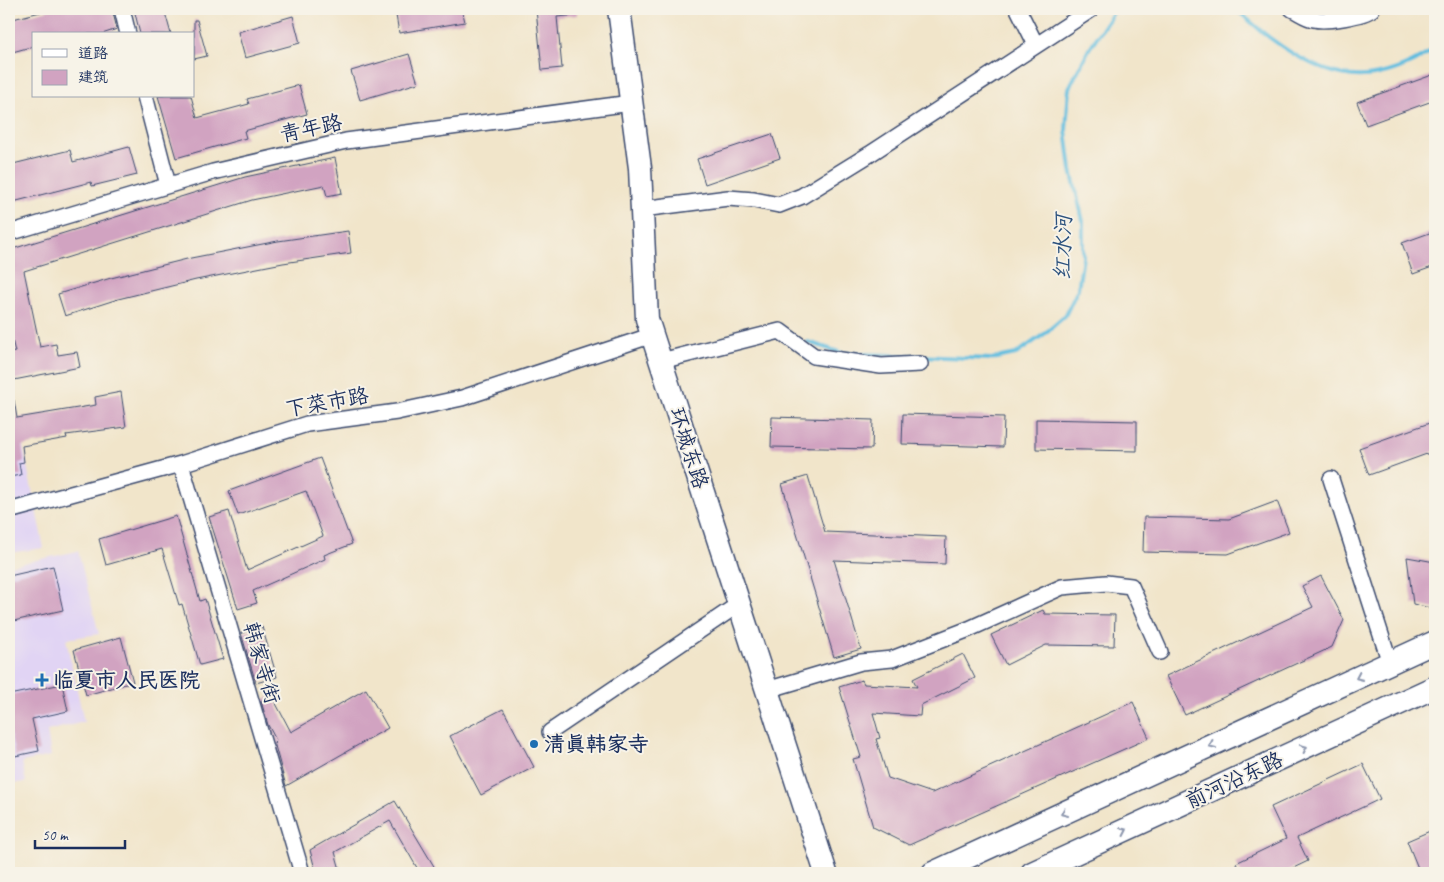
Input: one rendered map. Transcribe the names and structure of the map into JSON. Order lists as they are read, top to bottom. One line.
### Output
{"streets":{"main road":["环城东路","前河沿东路"],"street":["青年路","下菜市路","韩家寺街"]},"crossings":[["青年路","环城东路"],["下菜市路","环城东路"],["下菜市路","韩家寺街"]],"water":["红水河"],"places":{"health":["临夏市人民医院"],"other":["清真韩家寺"]},"legend":["道路","建筑"],"scale_bar":"50 m"}
